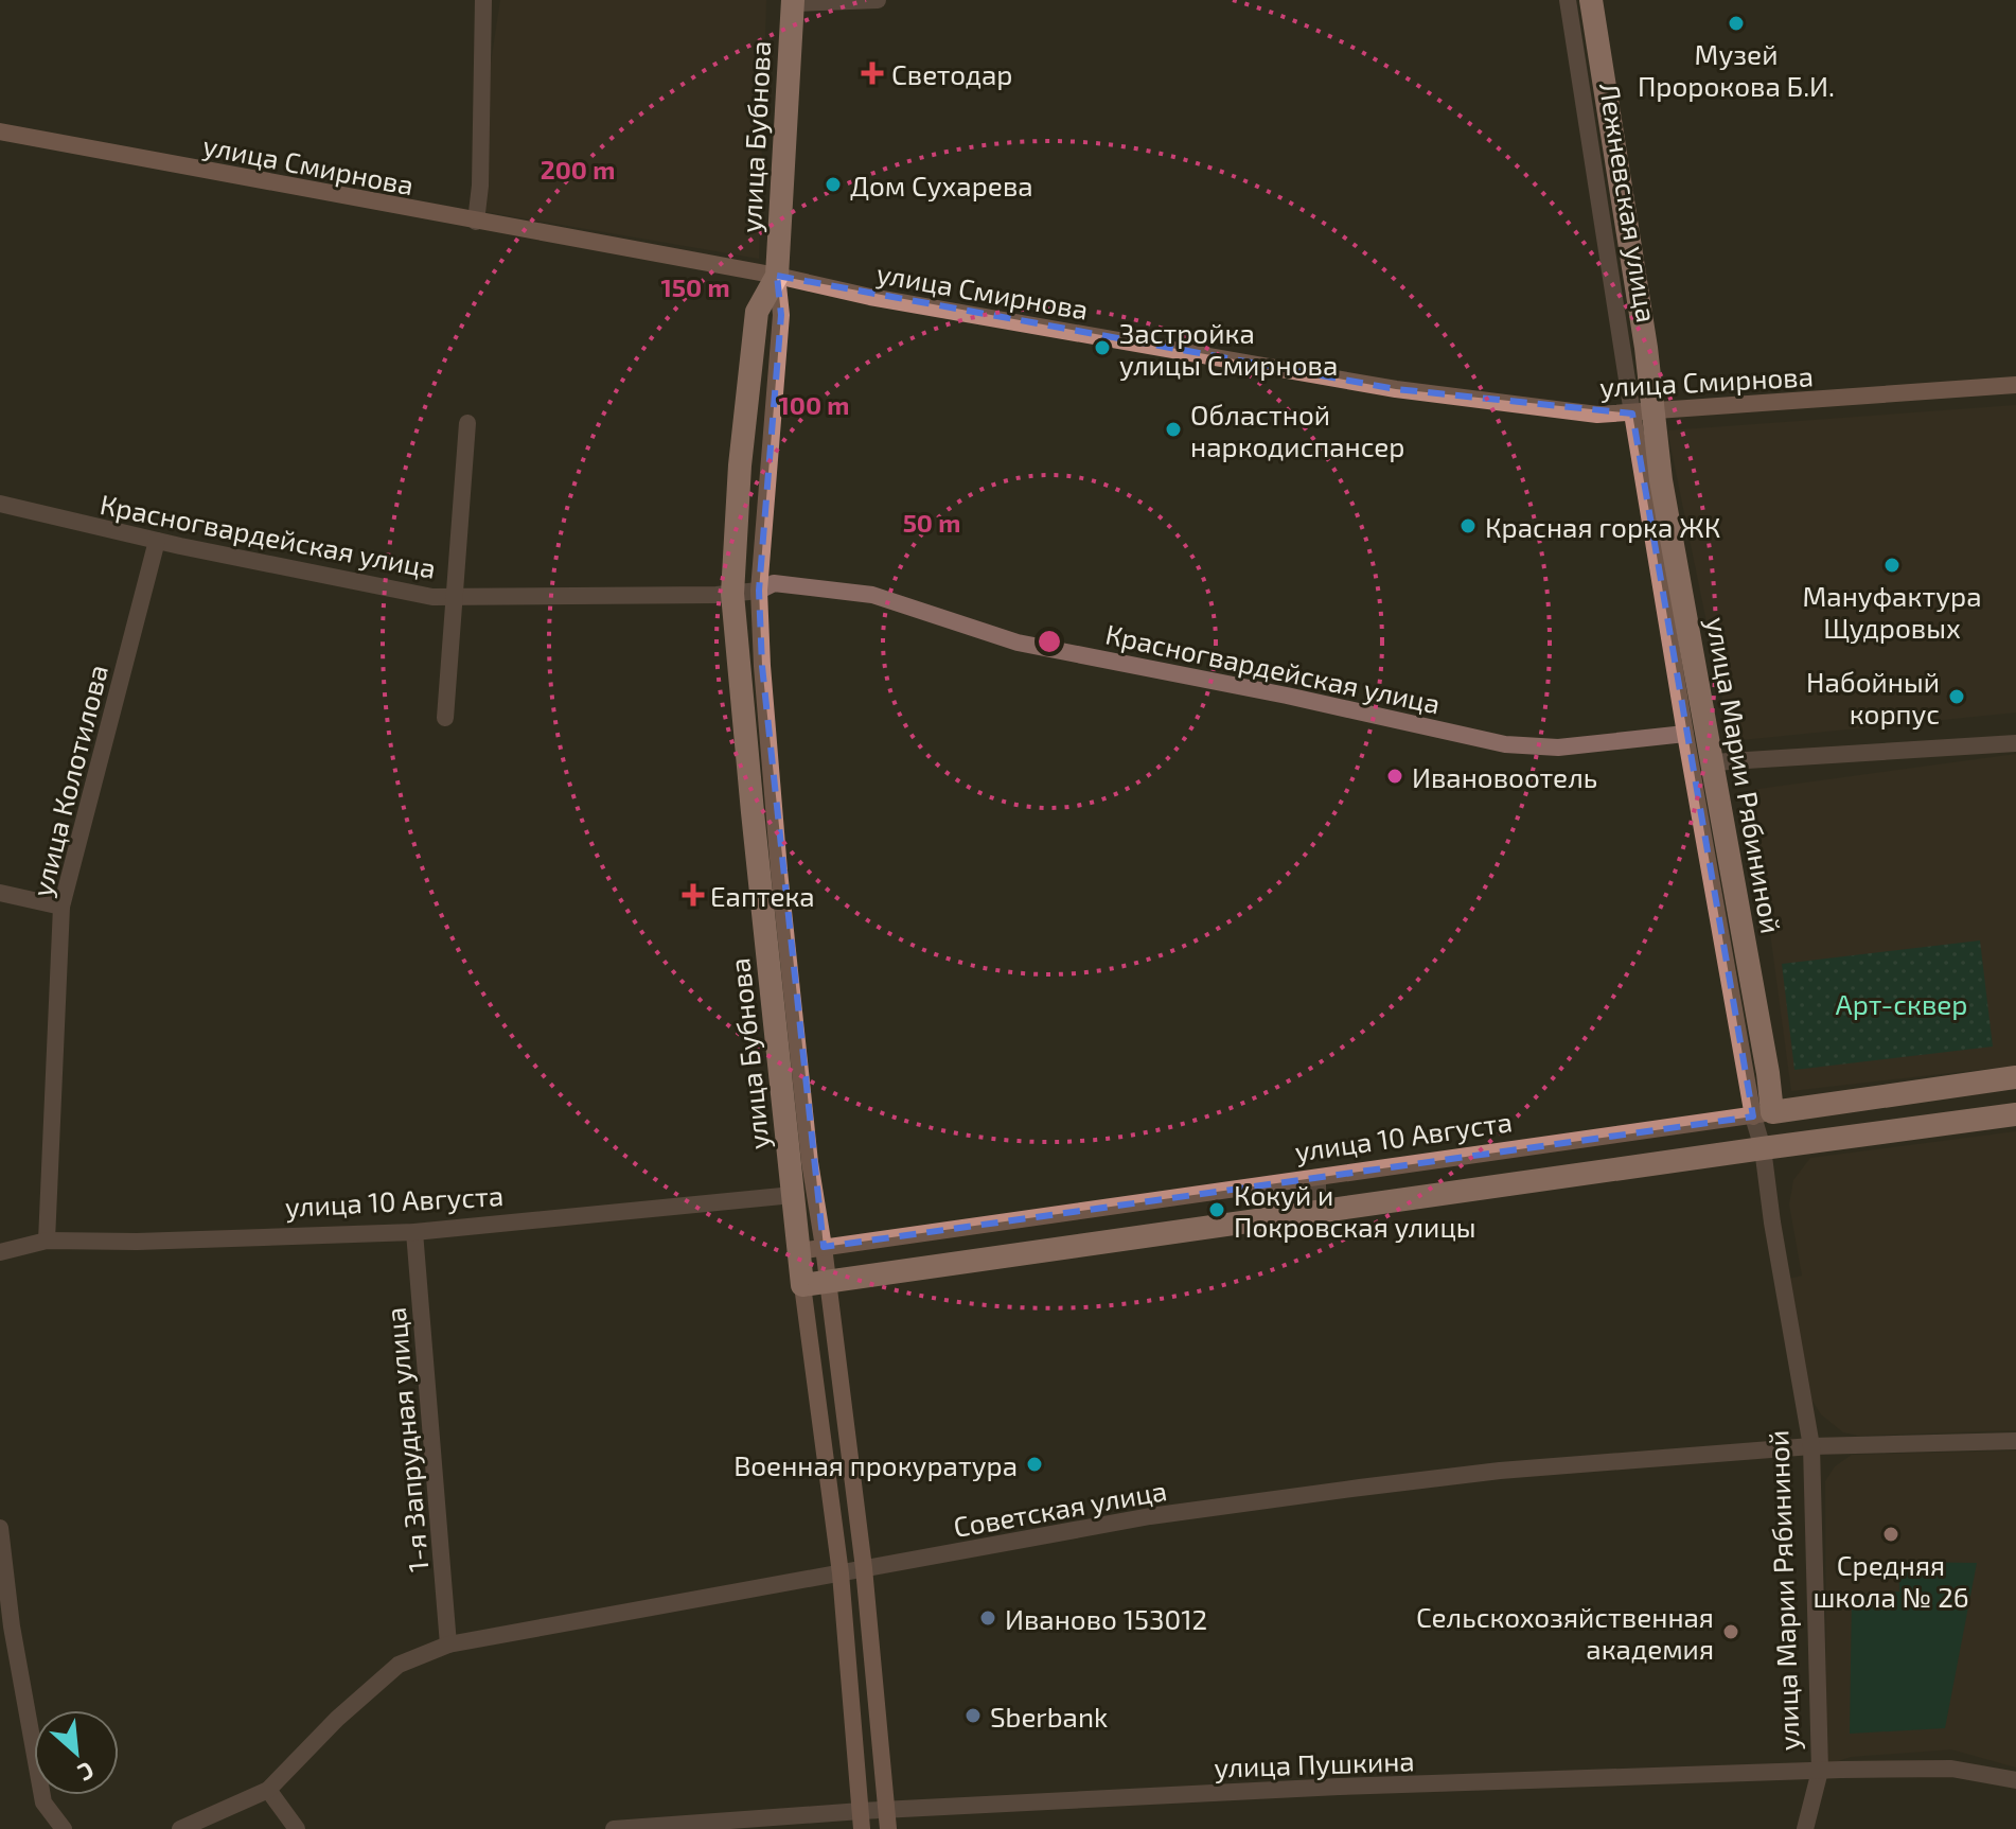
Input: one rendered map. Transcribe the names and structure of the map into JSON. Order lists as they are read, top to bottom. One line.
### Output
{"streets":{"highway":["улица Бубнова","Лежневская улица","улица Марии Рябининой","улица 10 Августа"],"main road":["улица Смирнова"],"street":["Красногвардейская улица","улица Колотилова","1-я Запрудная улица","Советская улица","улица Пушкина"]},"crossings":[["улица Бубнова","улица Смирнова"],["улица Бубнова","Красногвардейская улица"],["улица Бубнова","улица 10 Августа"],["улица Бубнова","Советская улица"],["улица Бубнова","улица Пушкина"],["улица Смирнова","Лежневская улица"],["улица Смирнова","улица Марии Рябининой"],["Лежневская улица","улица Марии Рябининой"],["Красногвардейская улица","улица Марии Рябининой"],["Красногвардейская улица","улица Колотилова"],["улица Марии Рябининой","улица 10 Августа"],["улица Марии Рябининой","Советская улица"],["улица Марии Рябининой","улица Пушкина"],["улица Колотилова","улица 10 Августа"],["улица 10 Августа","1-я Запрудная улица"],["1-я Запрудная улица","Советская улица"]],"parks":["Арт-сквер"],"places":{"other":["Музей Пророкова Б.И.","Дом Сухарева","Застройка улицы Смирнова","Областной наркодиспансер","Красная горка ЖК","Мануфактура Щудровых","Набойный корпус","Ивановоотель","Кокуй и Покровская улицы","Военная прокуратура","Средняя школа № 26","Иваново 153012","Сельскохозяйственная академия","Sberbank"],"health":["Светодар","Еаптека"]},"north":"bottom right","rings":["200 m","150 m","100 m","50 m"]}
